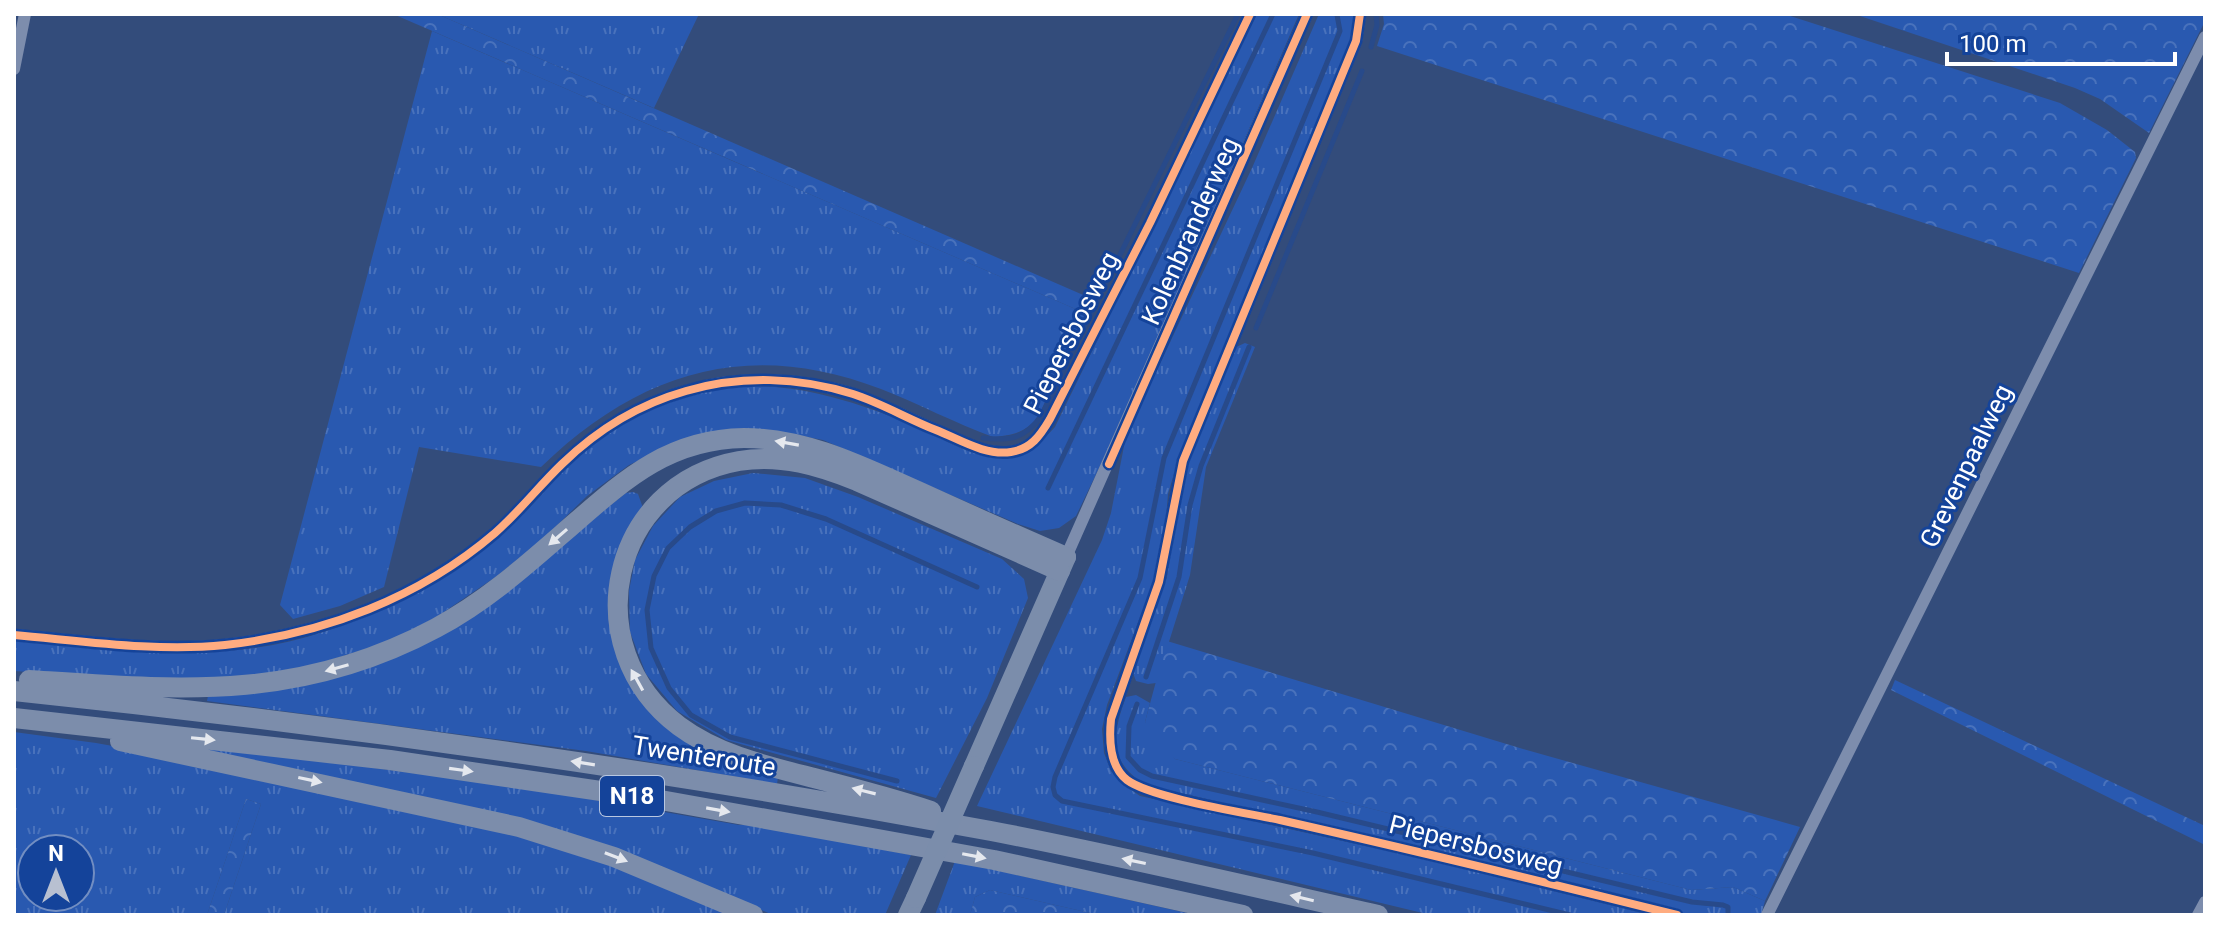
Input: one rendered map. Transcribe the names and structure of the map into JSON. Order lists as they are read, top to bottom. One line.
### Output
{"streets":{"highway":["Twenteroute","N18"],"main road":["Kolenbranderweg"],"street":["Piepersbosweg","Grevenpaalweg"]},"crossings":[["Kolenbranderweg","N18"],["Twenteroute","N18"]],"scale_bar":"100 m","north":"top"}
